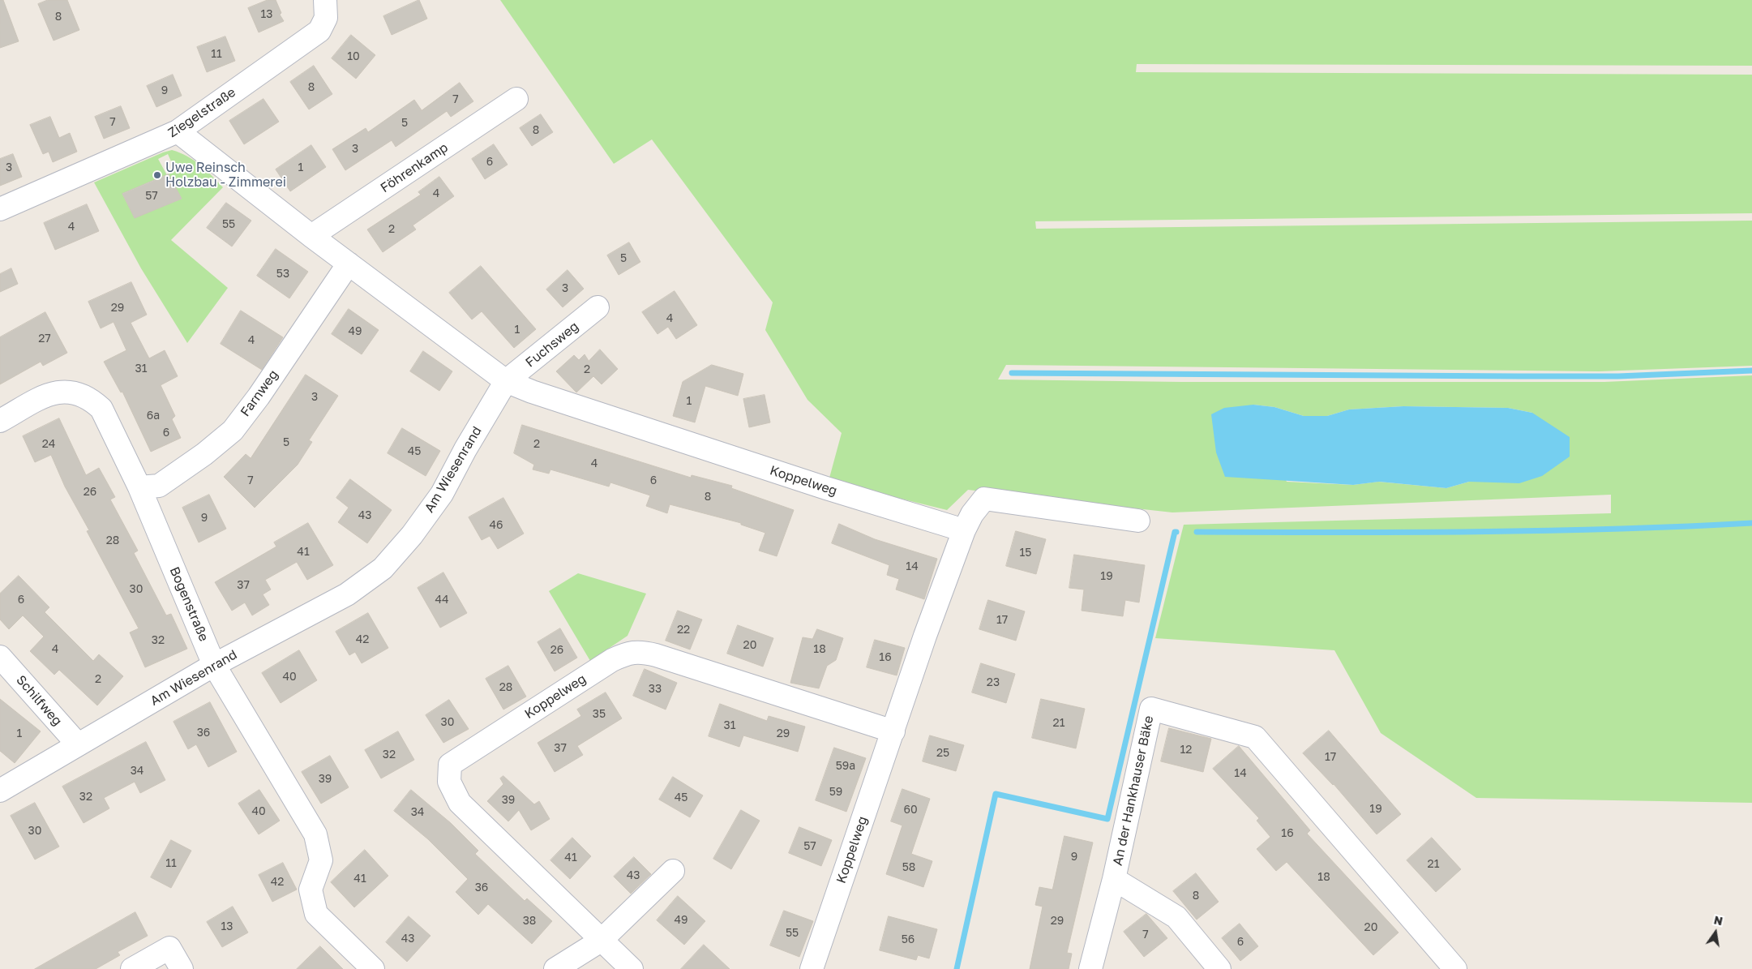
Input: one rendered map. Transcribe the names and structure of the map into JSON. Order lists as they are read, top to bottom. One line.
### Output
{"streets":{"street":["Ziegelstraße","Föhrenkamp","Fuchsweg","Farnweg","Am Wiesenrand","Koppelweg","Bogenstraße","Schilfweg","An der Hankhauser Bäke"]},"crossings":[["Fuchsweg","Am Wiesenrand"],["Fuchsweg","Koppelweg"],["Farnweg","Bogenstraße"],["Am Wiesenrand","Koppelweg"],["Am Wiesenrand","Bogenstraße"],["Am Wiesenrand","Schilfweg"]],"places":["Uwe Reinsch Holzbau - Zimmerei"],"house_numbers":["13","8","11","10","8","9","7","7","5","8","3","6","3","1","4","57","55","4","2","5","53","3","29","4","1","49","27","4","31","2","3","1","6a","6","5","24","2","45","4","7","6","26","8","43","9","46","28","41","15","14","19","37","30","6","44","17","22","42","32","20","4","18","26","16","40","2","23","28","33","35","30","21","31","36","1","29","37","12","25","32","17","59a","34","14","39","59","32","45","39","19","60","40","34","30","16","57","9","41","11","21","58","43","18","41","42","36","8","49","38","29","13","20","55","7","43","56","6"],"north":"top"}
